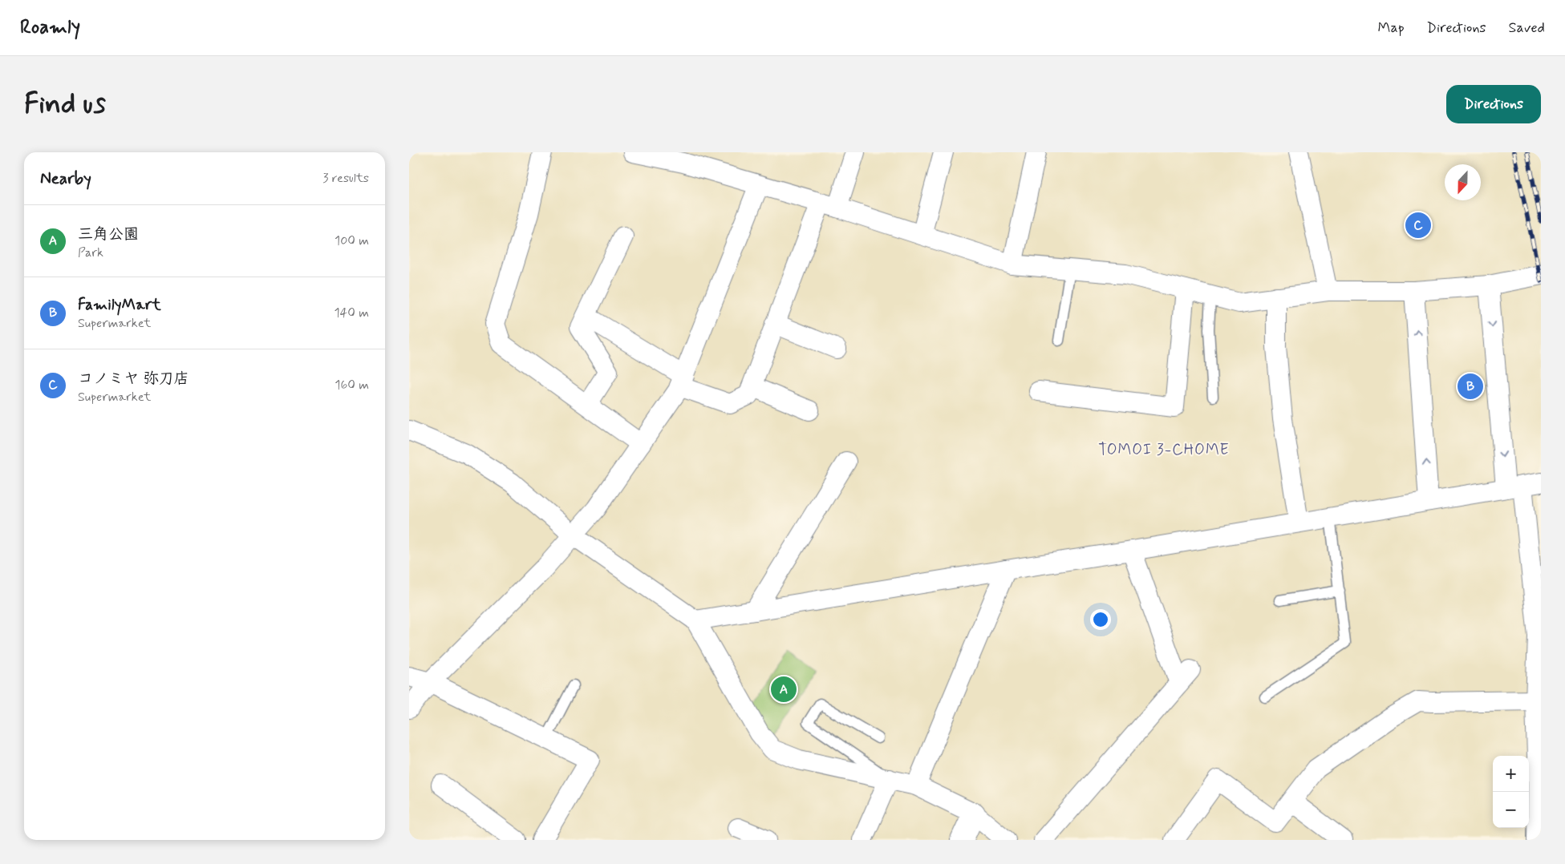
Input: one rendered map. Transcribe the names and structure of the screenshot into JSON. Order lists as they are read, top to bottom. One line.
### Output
{"districts":["TOMOI 3-CHOME"],"north":"bottom","page":{"header":"Roamly","nav":["Map","Directions","Saved"],"buttons":"Directions","title":"Find us","heading":["Nearby","3 results"],"list":[{"mark":"A","name":"三角公園","note":"Park","value":"100 m"},{"mark":"B","name":"FamilyMart","note":"Supermarket","value":"140 m"},{"mark":"C","name":"コノミヤ 弥刀店","note":"Supermarket","value":"160 m"}],"pins":["C","B","A"],"map_buttons":["+","−"]}}
